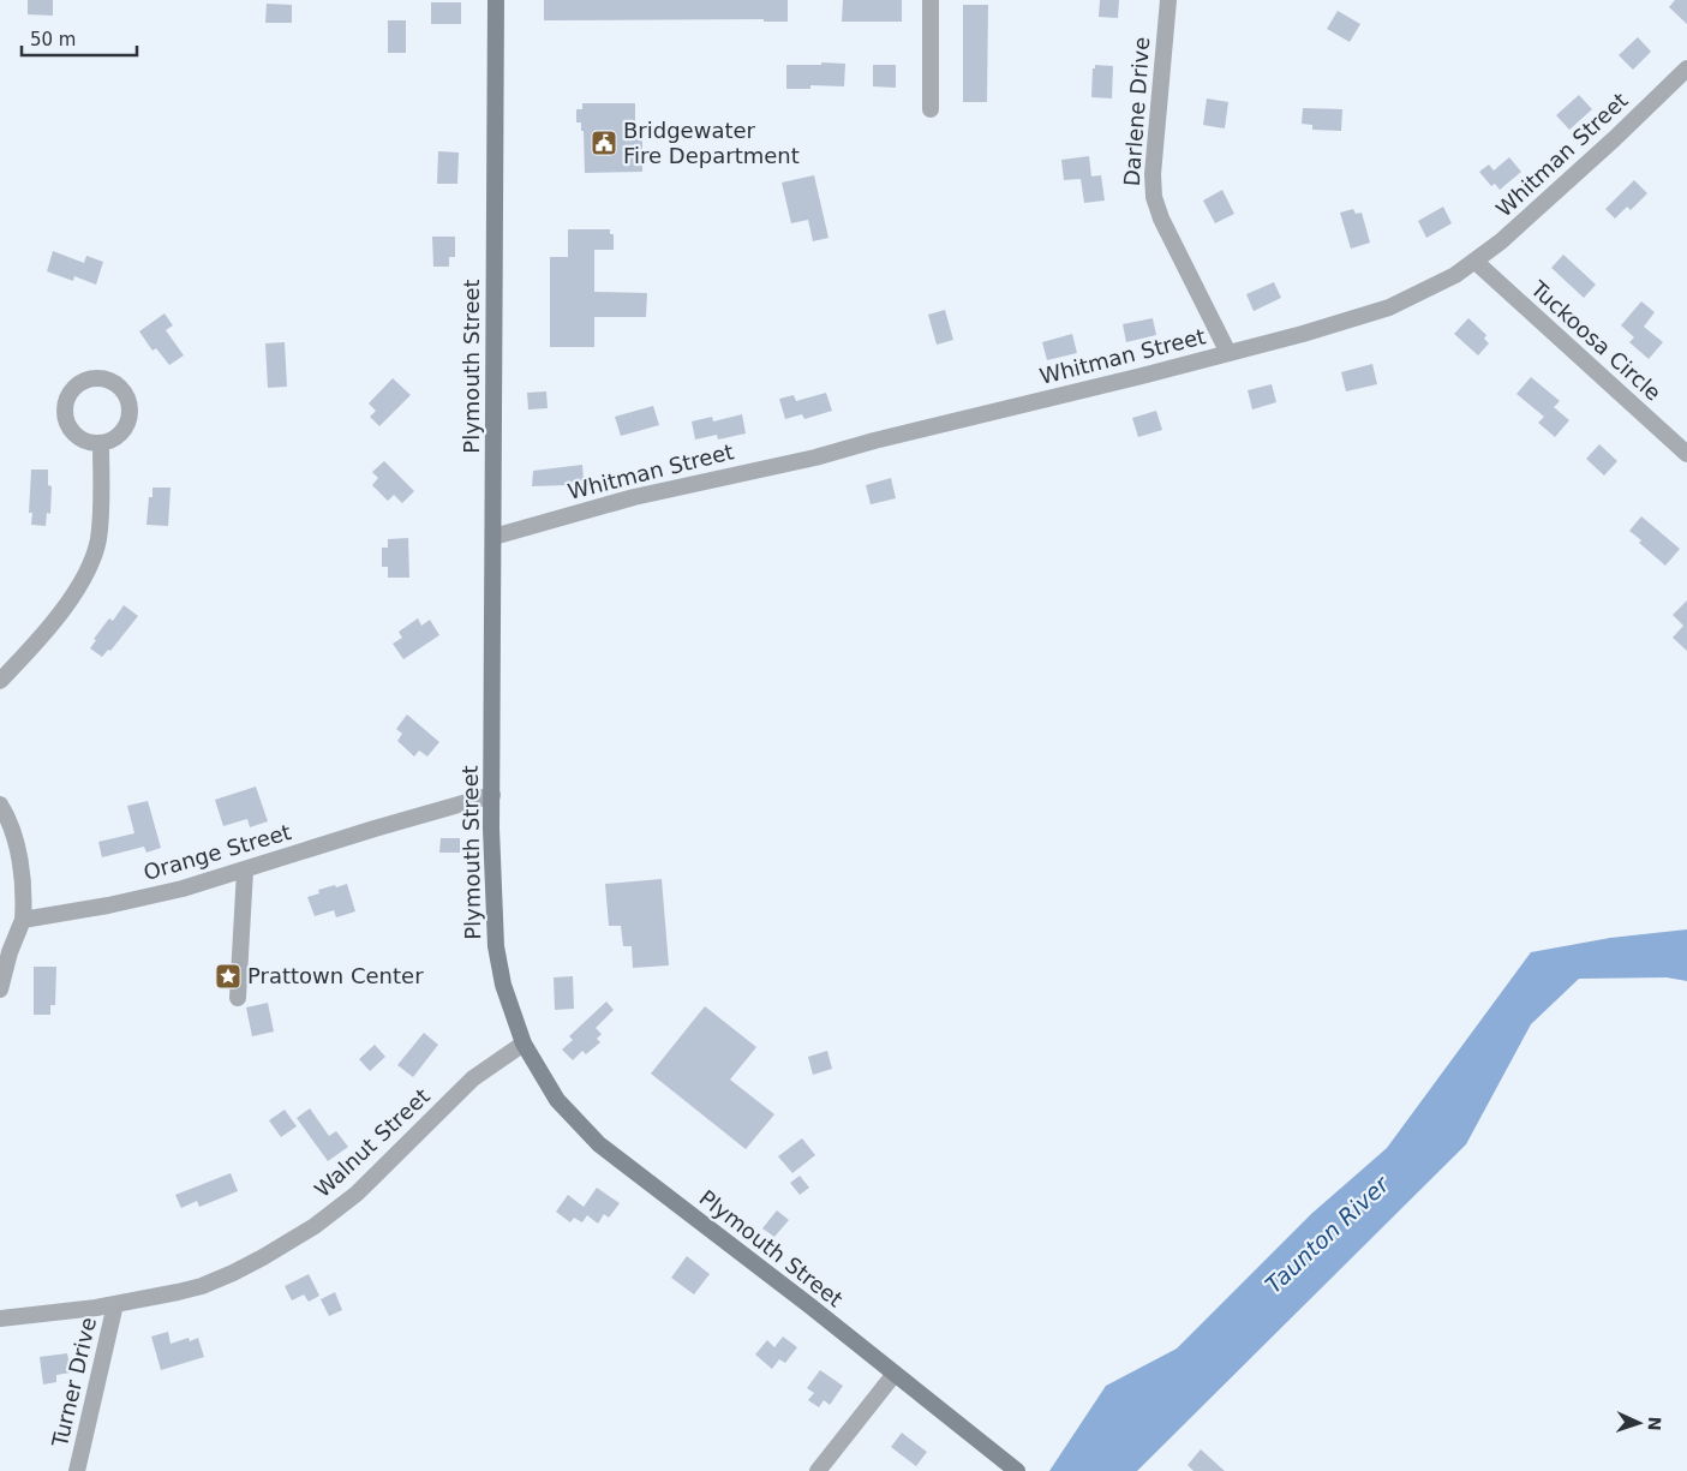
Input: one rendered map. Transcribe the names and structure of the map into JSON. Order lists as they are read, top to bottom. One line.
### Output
{"streets":{"main road":["Plymouth Street"],"street":["Darlene Drive","Whitman Street","Tuckoosa Circle","Orange Street","Walnut Street","Turner Drive"]},"crossings":[["Darlene Drive","Whitman Street"],["Whitman Street","Tuckoosa Circle"],["Whitman Street","Plymouth Street"],["Plymouth Street","Orange Street"],["Plymouth Street","Walnut Street"],["Walnut Street","Turner Drive"]],"water":["Taunton River"],"places":{"public building":["Bridgewater Fire Department"],"place":["Prattown Center"]},"scale_bar":"50 m","north":"right"}
